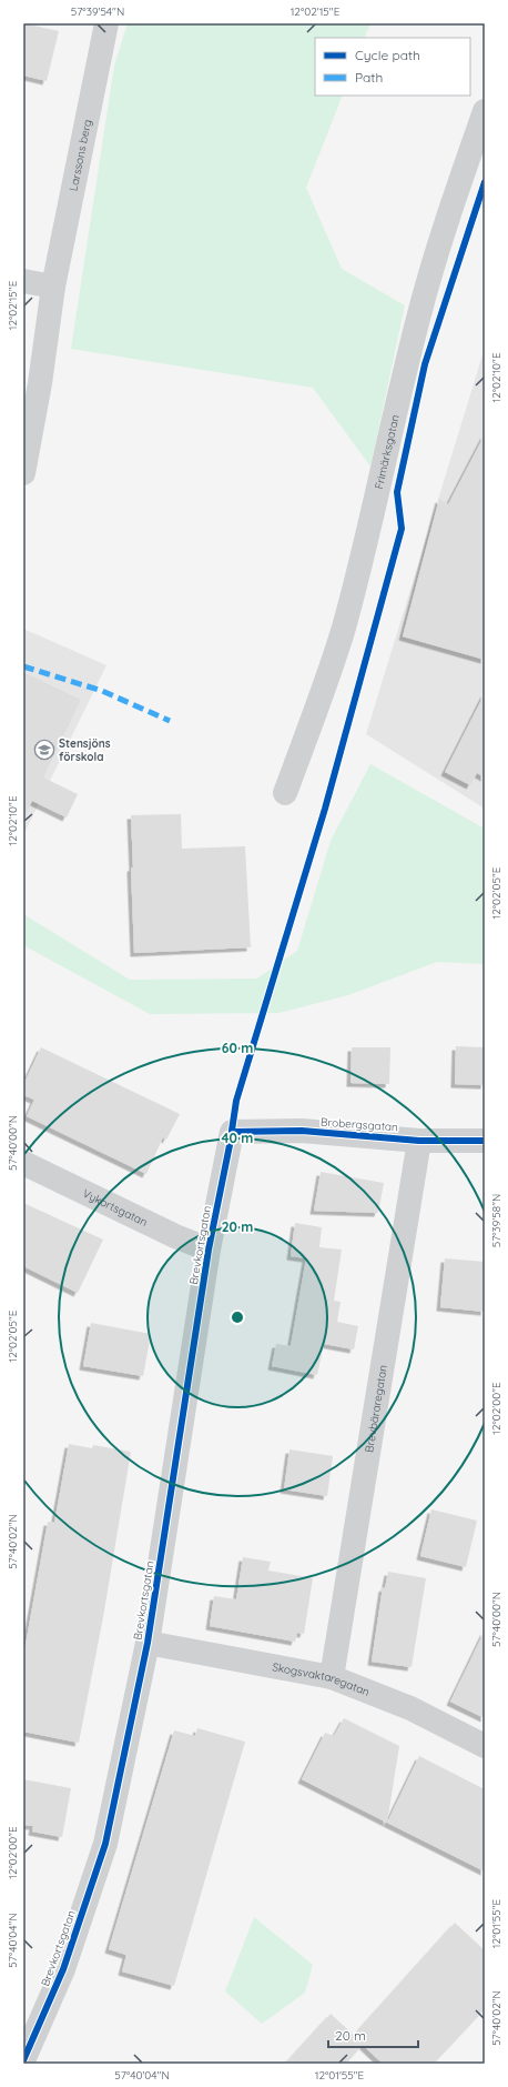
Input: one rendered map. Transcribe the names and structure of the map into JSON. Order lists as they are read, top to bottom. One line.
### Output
{"streets":{"street":["Larssons berg","Frimärksgatan","Brobergsgatan","Vykortsgatan","Brevkortsgatan","Brevbäraregatan","Skogsvaktaregatan"]},"crossings":[["Brobergsgatan","Brevkortsgatan"],["Brobergsgatan","Brevbäraregatan"],["Vykortsgatan","Brevkortsgatan"],["Brevkortsgatan","Skogsvaktaregatan"],["Brevbäraregatan","Skogsvaktaregatan"]],"places":{"school or university":["Stensjöns förskola"]},"legend":["Cycle path","Path"],"scale_bar":"20 m","coordinates":["57°39'54\"N","12°02'15\"E","12°02'10\"E","12°02'05\"E","57°40'00\"N","57°39'58\"N","12°02'00\"E","57°40'02\"N","12°01'55\"E","57°40'04\"N"],"rings":["60 m","40 m","20 m"]}
